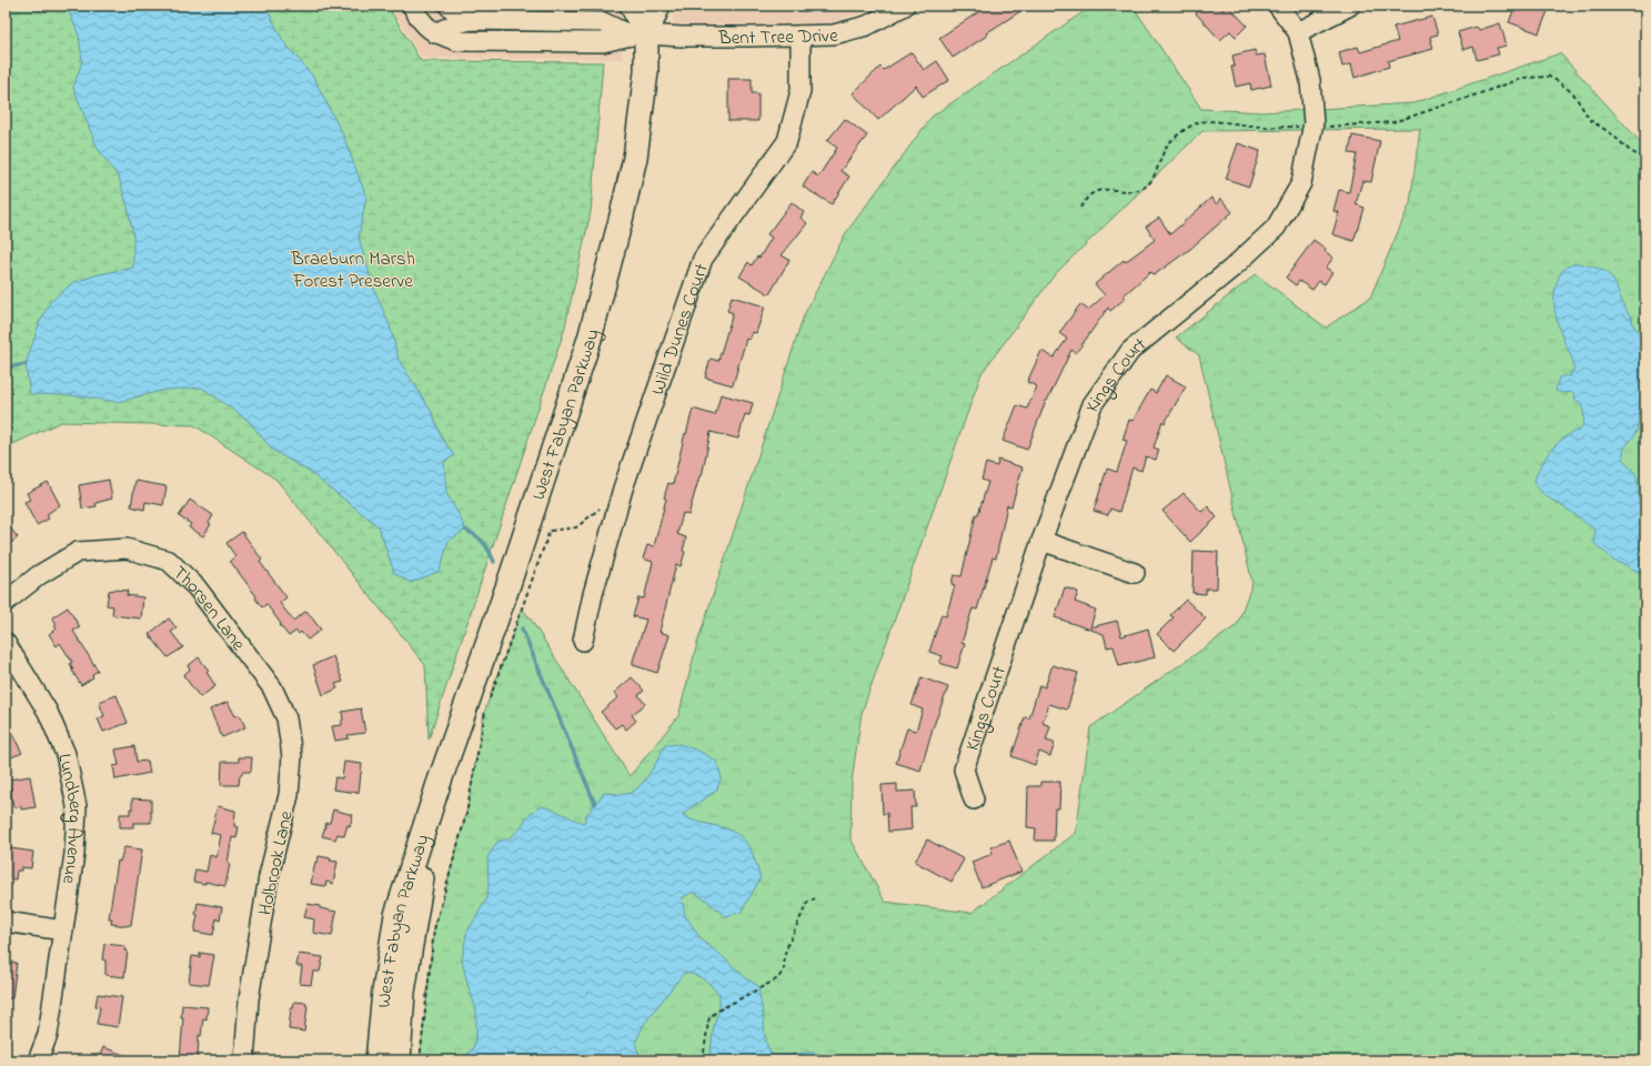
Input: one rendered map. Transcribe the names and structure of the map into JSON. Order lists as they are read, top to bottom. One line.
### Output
{"streets":{"main road":["West Fabyan Parkway"],"street":["Bent Tree Drive","Wild Dunes Court","Kings Court","Thorsen Lane","Lundberg Avenue","Holbrook Lane"]},"crossings":[["Bent Tree Drive","Wild Dunes Court"],["Bent Tree Drive","West Fabyan Parkway"],["Thorsen Lane","Holbrook Lane"]],"parks":["Braeburn Marsh Forest Preserve"]}
